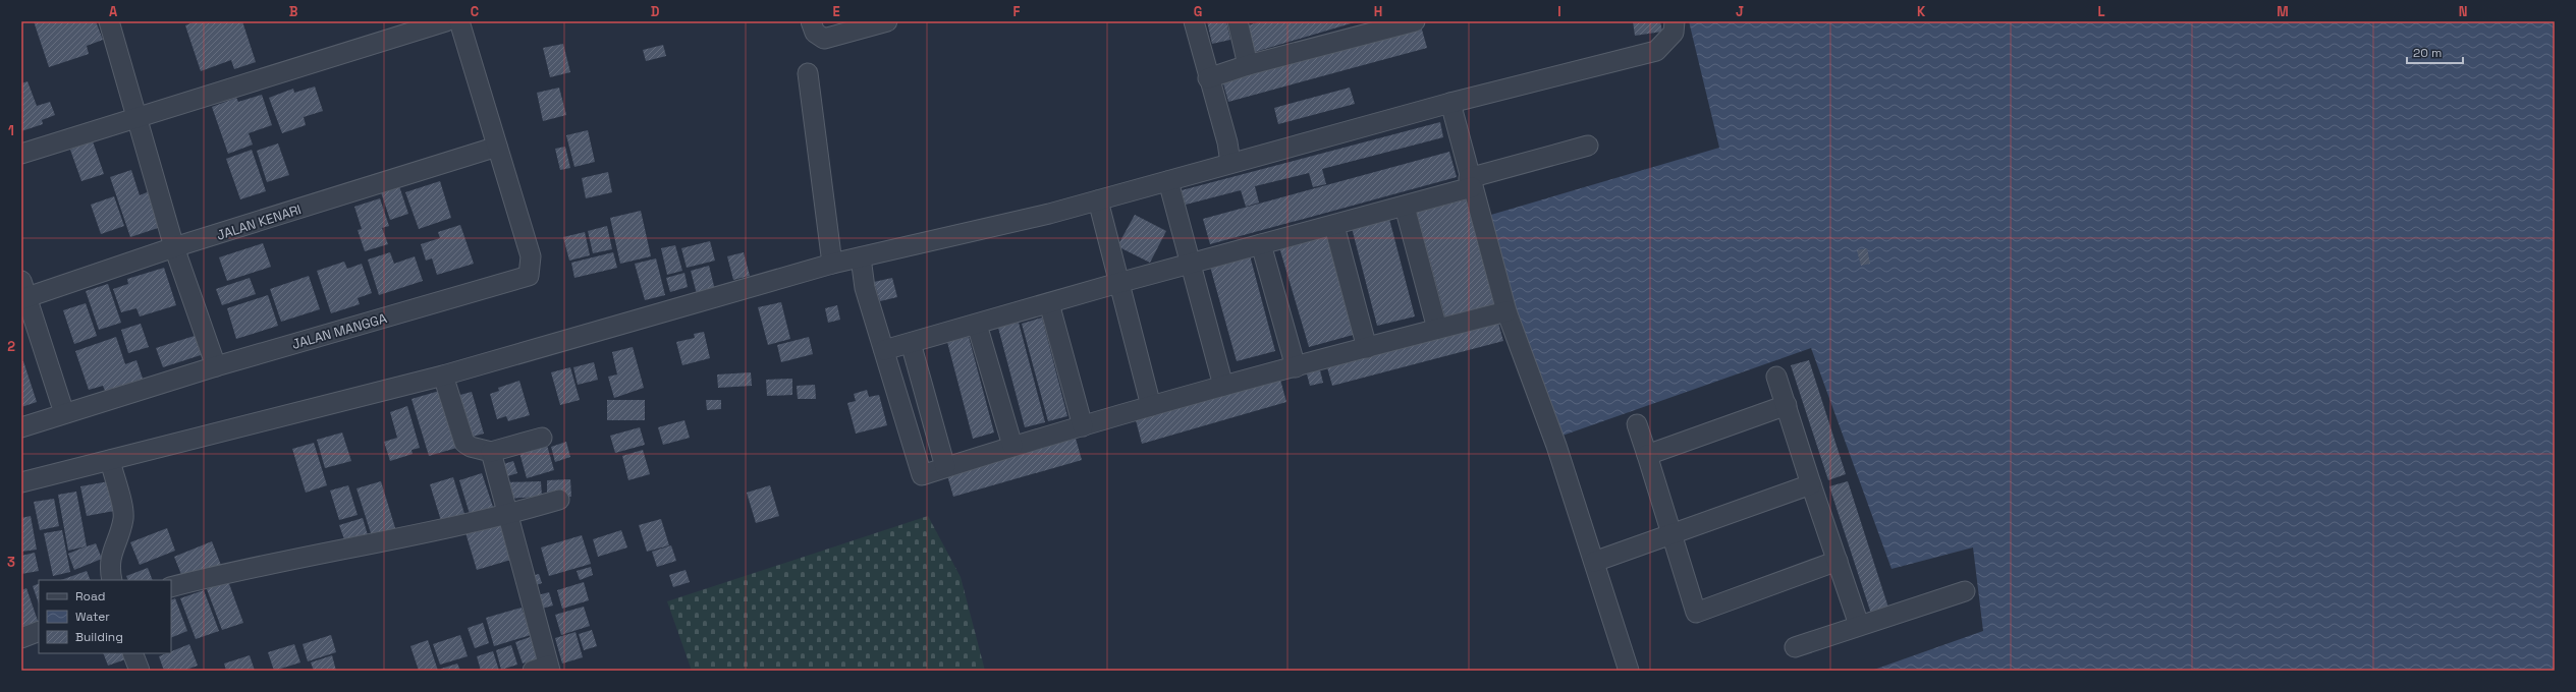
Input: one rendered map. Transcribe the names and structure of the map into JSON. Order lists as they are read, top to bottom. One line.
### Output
{"streets":{"street":["JALAN KENARI","JALAN MANGGA"]},"crossings":[["JALAN KENARI","JALAN MANGGA"]],"legend":["Road","Water","Building"],"scale_bar":"20 m","grid":{"columns":["A","B","C","D","E","F","G","H","I","J","K","L","M","N"],"rows":["1","2","3"]}}
